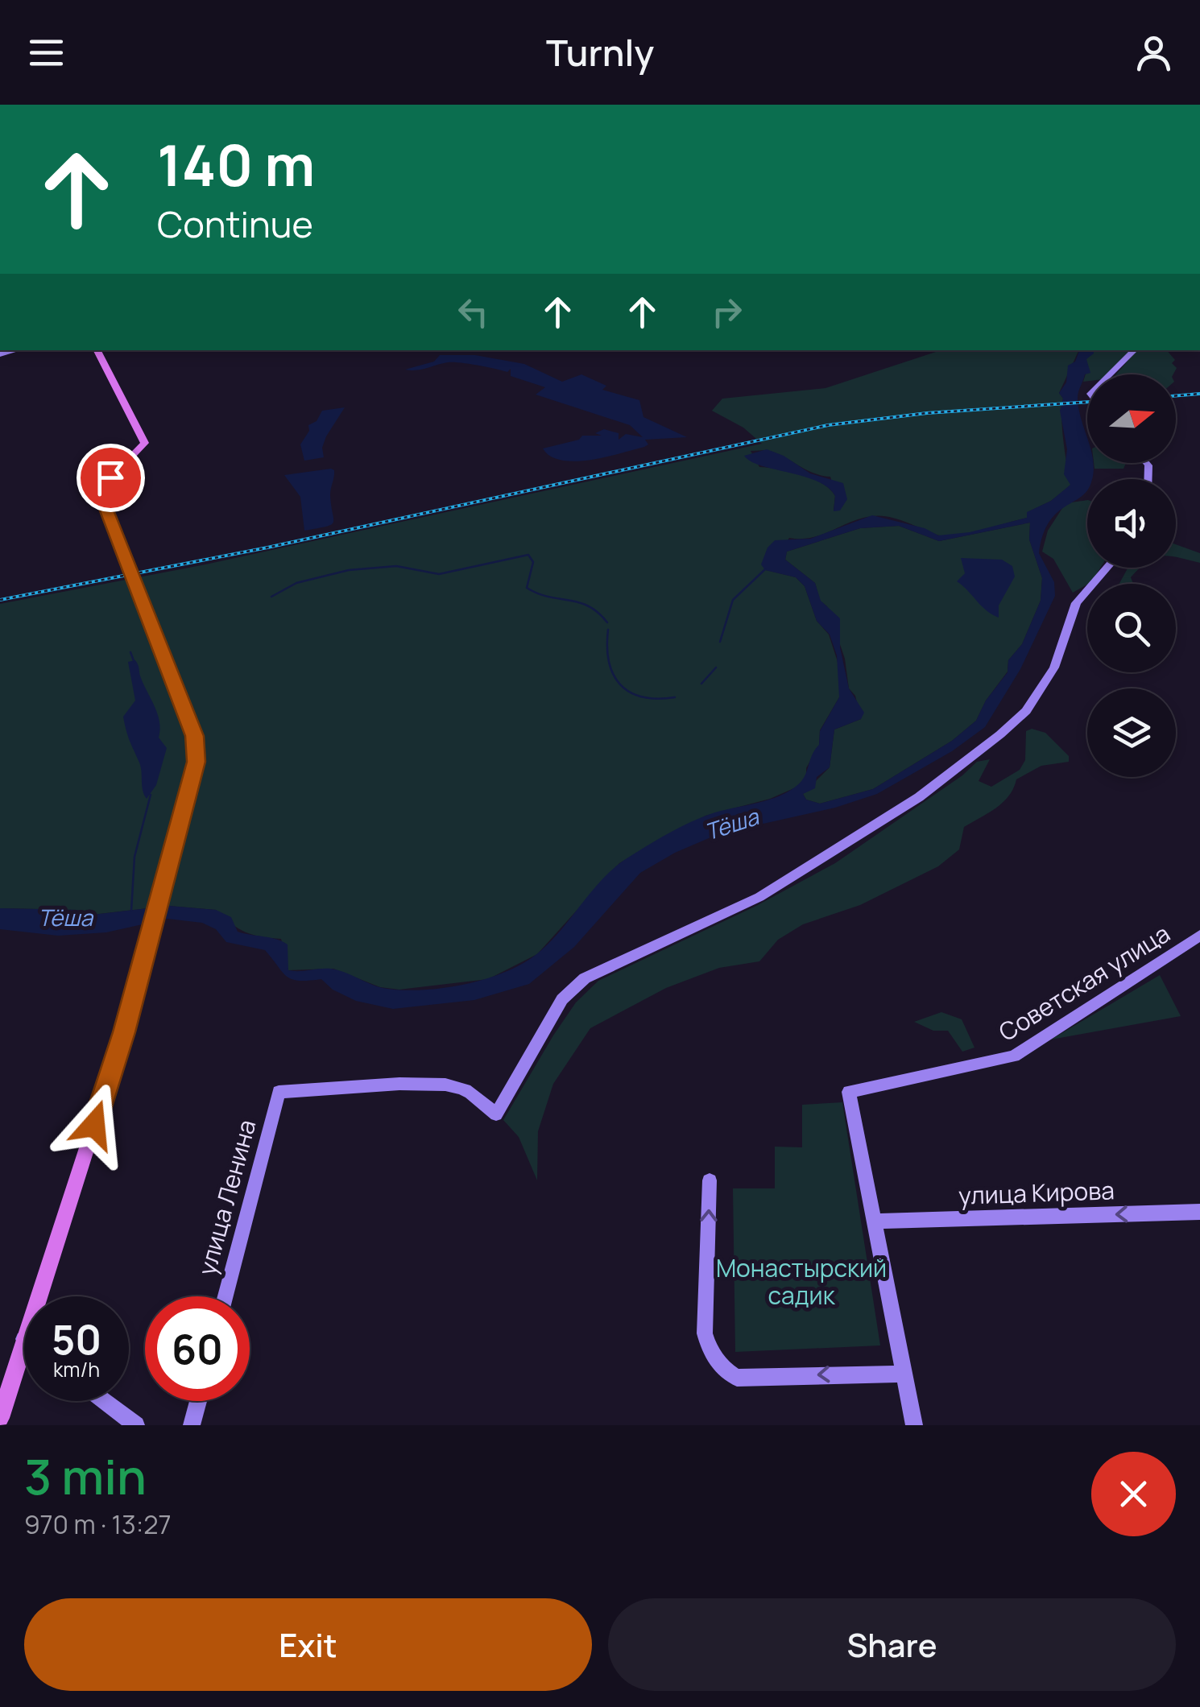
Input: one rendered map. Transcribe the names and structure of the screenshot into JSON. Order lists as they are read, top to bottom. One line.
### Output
{"streets":{"street":["Советская улица","улица Кирова","улица Ленина"]},"crossings":[["Советская улица","улица Кирова"]],"one_way":["улица Кирова"],"water":["Тёша"],"parks":["Монастырский садик"],"north":"right","page":{"header":"Turnly","turn":["140 m","Continue"],"speed":"50 km/h","limit":"60","heading":["3 min","970 m · 13:27"],"buttons":["Exit","Share"]}}
